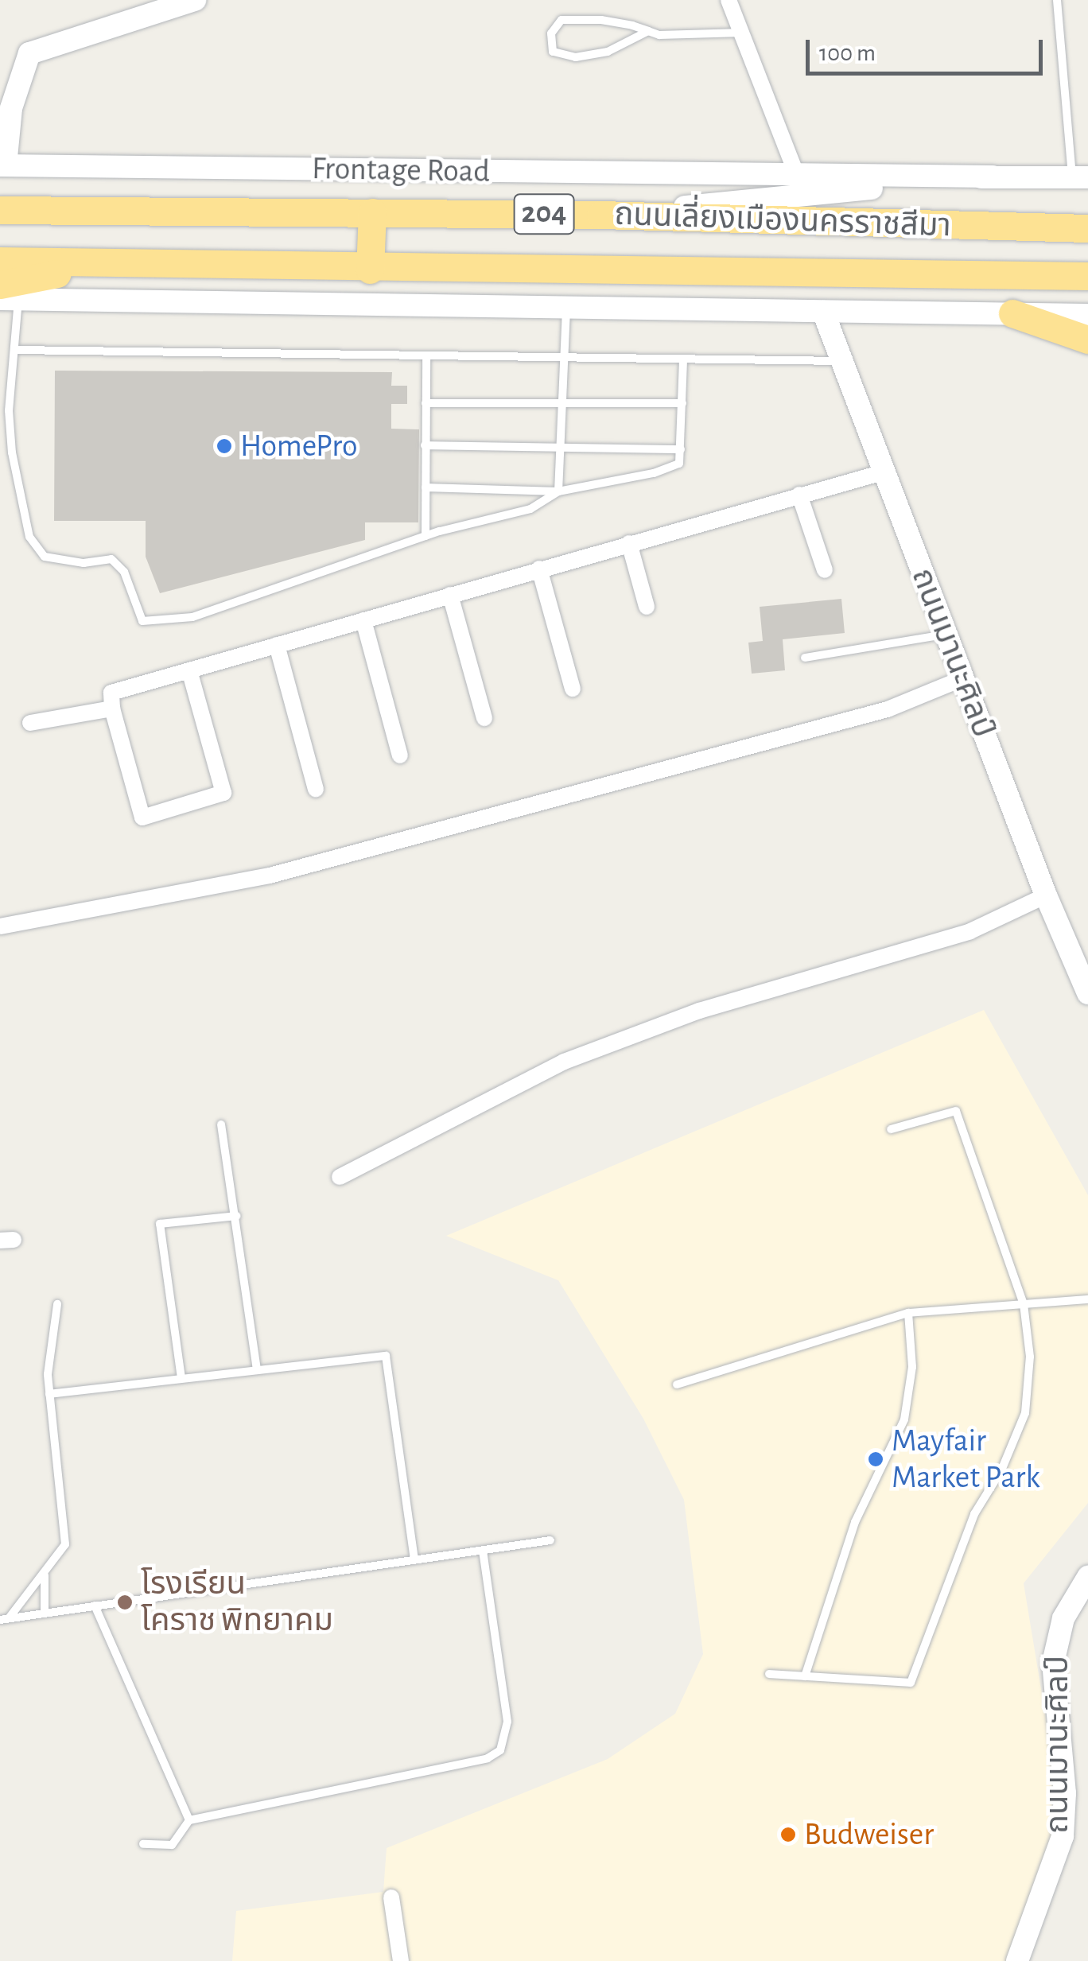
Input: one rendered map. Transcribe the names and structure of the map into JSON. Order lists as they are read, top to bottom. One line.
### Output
{"streets":{"highway":["204","ถนนเลี่ยงเมืองนครราชสีมา"],"main road":["Frontage Road","ถนนมานะศิลป์"]},"places":["HomePro","Mayfair Market Park","โรงเรียน โคราช พิทยาคม","Budweiser"],"scale_bar":"100 m"}
